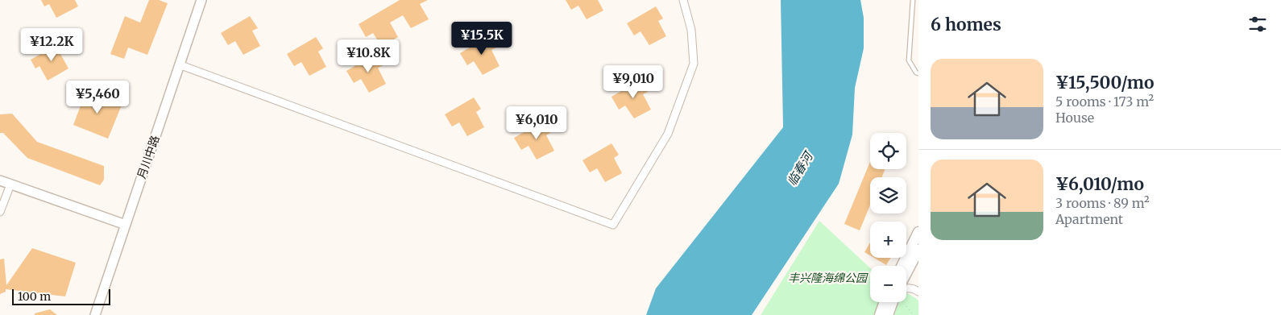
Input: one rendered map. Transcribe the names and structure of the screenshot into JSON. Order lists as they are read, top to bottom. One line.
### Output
{"streets":{"street":["月川中路"]},"water":["临春河"],"parks":["丰兴隆海绵公园"],"scale_bar":"100 m","page":{"heading":"6 homes","price":["¥15.5K","¥12.2K","¥10.8K","¥9,010","¥5,460","¥6,010"],"list":[{"name":"¥15,500/mo","note":"5 rooms · 173 m² · House"},{"name":"¥6,010/mo","note":"3 rooms · 89 m² · Apartment"}],"map_buttons":["+","−"],"scale":"100 m"}}
